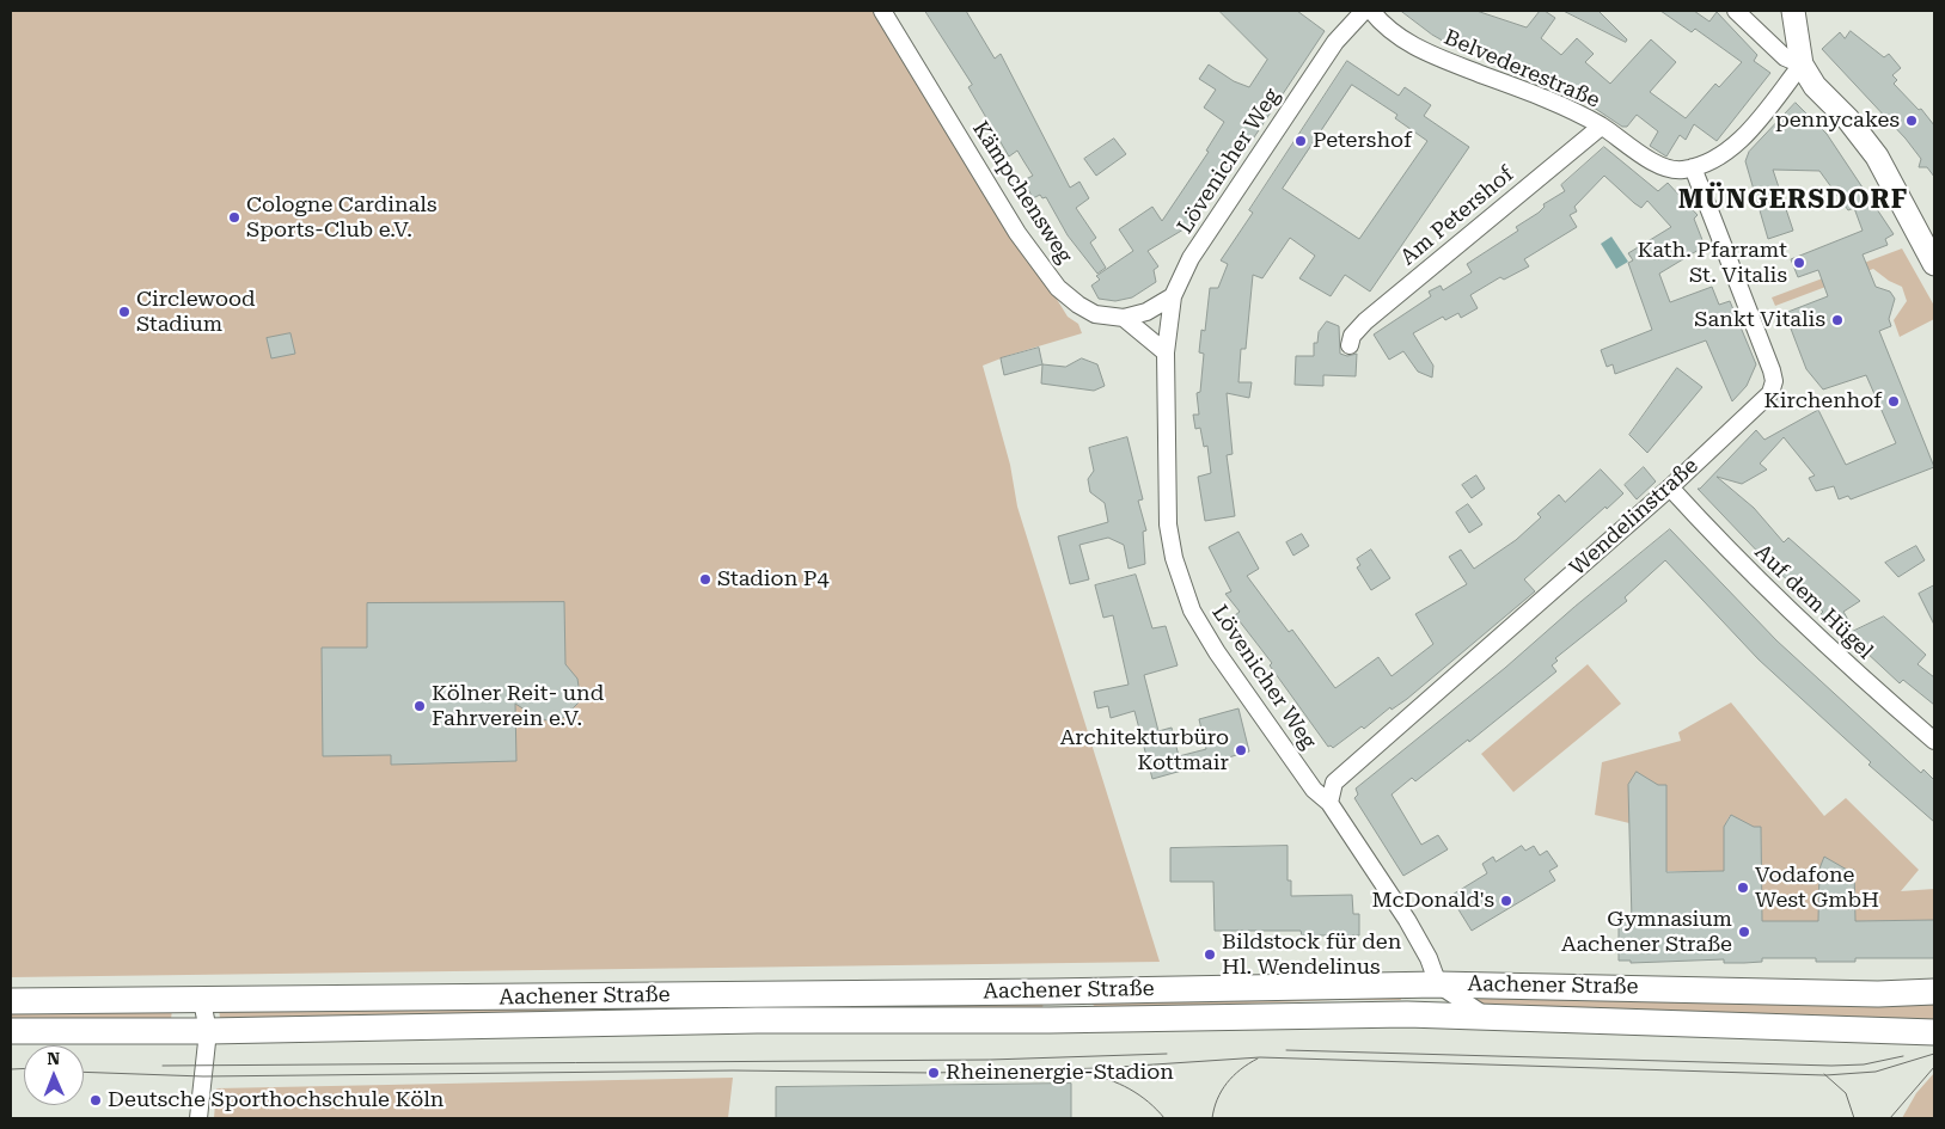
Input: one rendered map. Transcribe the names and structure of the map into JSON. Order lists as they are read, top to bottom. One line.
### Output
{"streets":{"main road":["Aachener Straße"],"street":["Belvederestraße","Lövenicher Weg","Kämpchensweg","Am Petershof","Wendelinstraße","Auf dem Hügel"]},"crossings":[["Belvederestraße","Am Petershof"],["Belvederestraße","Wendelinstraße"],["Lövenicher Weg","Kämpchensweg"],["Lövenicher Weg","Wendelinstraße"],["Wendelinstraße","Auf dem Hügel"]],"districts":["MÜNGERSDORF"],"places":["pennycakes","Petershof","Cologne Cardinals Sports-Club e.V.","Kath. Pfarramt St. Vitalis","Circlewood Stadium","Sankt Vitalis","Kirchenhof","Stadion P4","Kölner Reit- und Fahrverein e.V.","Architekturbüro Kottmair","Vodafone West GmbH","McDonald's","Gymnasium Aachener Straße","Bildstock für den Hl. Wendelinus","Rheinenergie-Stadion","Deutsche Sporthochschule Köln"],"north":"top"}
